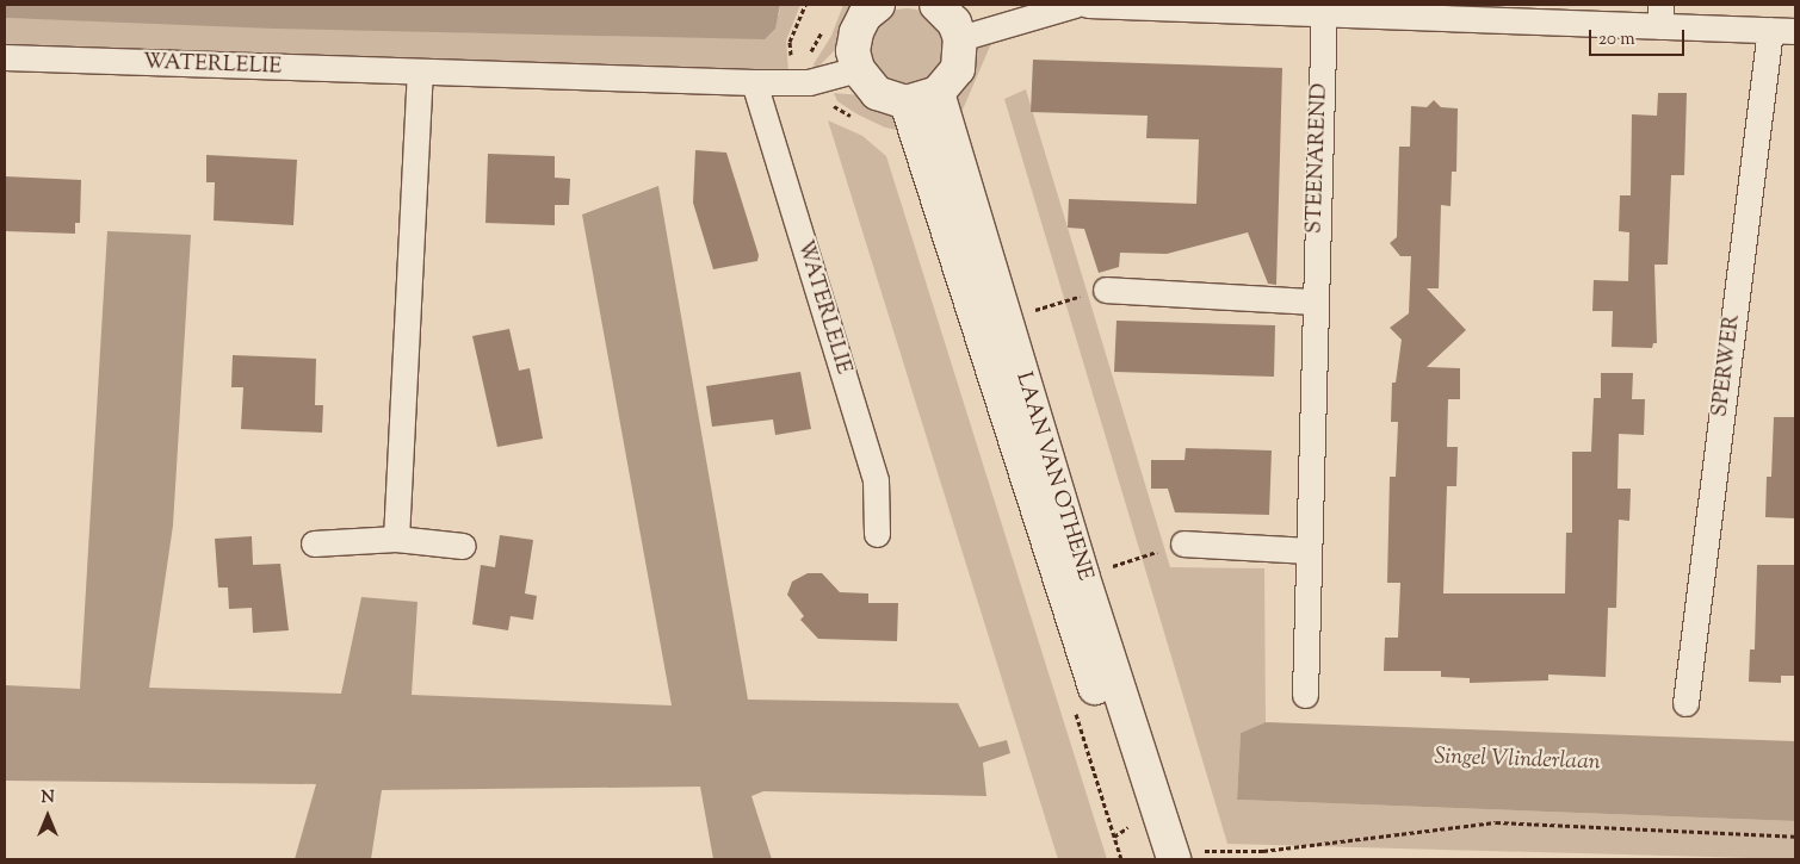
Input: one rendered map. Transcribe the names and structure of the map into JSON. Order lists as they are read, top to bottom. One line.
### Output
{"streets":{"street":["WATERLELIE","STEENAREND","SPERWER","LAAN VAN OTHENE"]},"water":["Singel Vlinderlaan"],"scale_bar":"20 m","north":"top"}
